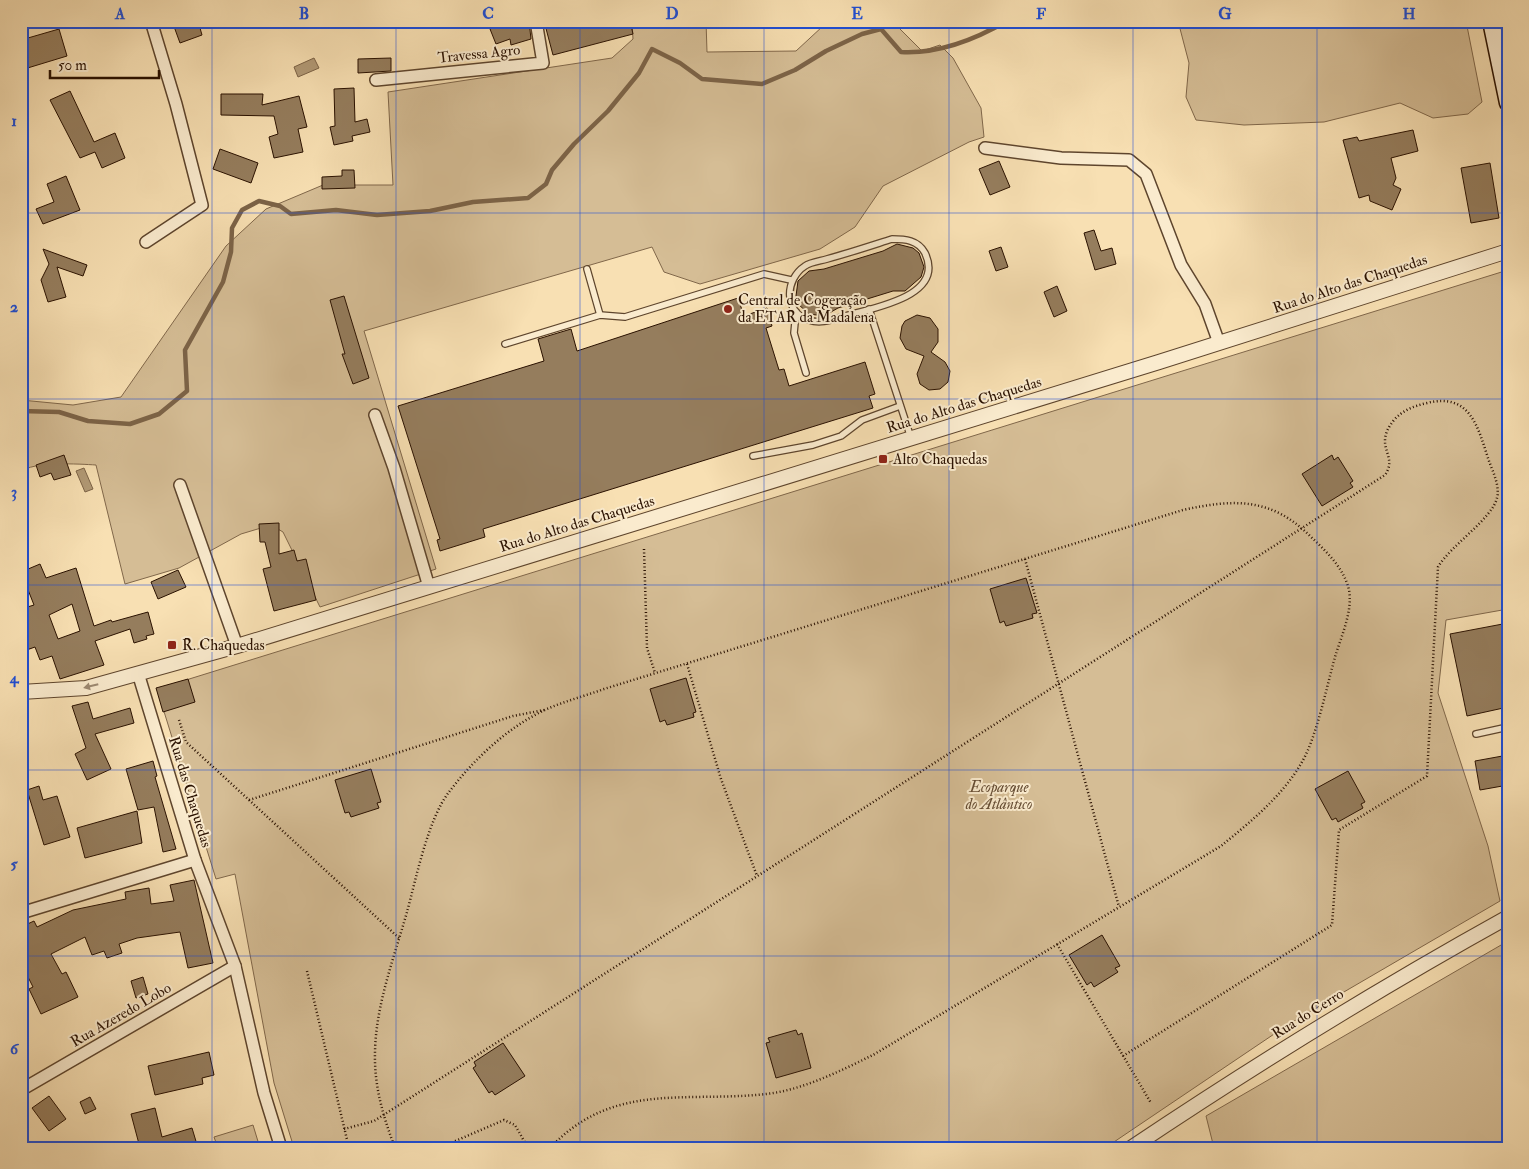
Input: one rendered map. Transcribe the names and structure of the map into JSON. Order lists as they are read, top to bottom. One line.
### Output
{"streets":{"street":["Travessa Agro","Rua do Alto das Chaquedas","Rua das Chaquedas","Rua do Cerro","Rua Azeredo Lobo"]},"crossings":[["Rua do Alto das Chaquedas","Rua das Chaquedas"]],"parks":["Ecoparque do Atlântico"],"places":{"other":["Central de Cogeração da ETAR da Madalena"],"transit":["Alto Chaquedas","R. Chaquedas"]},"scale_bar":"50 m","grid":{"columns":["A","B","C","D","E","F","G","H"],"rows":["1","2","3","4","5","6"]}}
